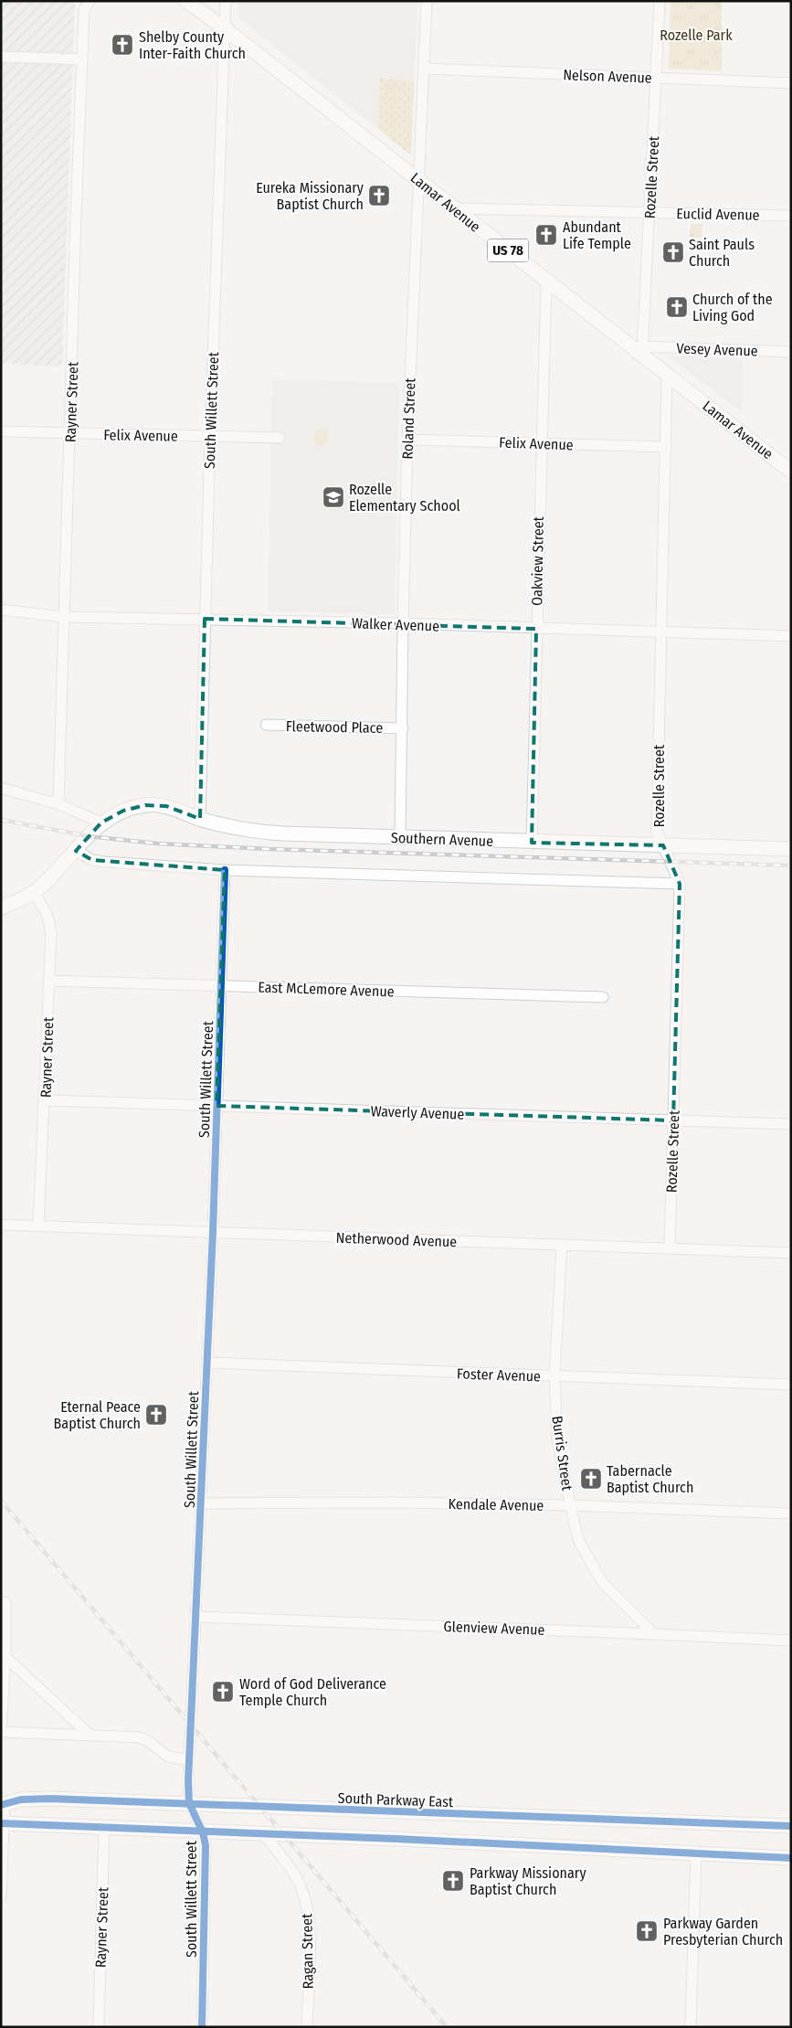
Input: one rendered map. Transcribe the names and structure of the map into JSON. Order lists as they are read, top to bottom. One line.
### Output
{"streets":{"main road":["Lamar Avenue","US 78","Southern Avenue","South Parkway East"],"street":["Nelson Avenue","Rozelle Street","Euclid Avenue","Vesey Avenue","Rayner Street","South Willett Street","Roland Street","Felix Avenue","Oakview Street","Walker Avenue","Fleetwood Place","East McLemore Avenue","Waverly Avenue","Netherwood Avenue","Foster Avenue","Burris Street","Kendale Avenue","Glenview Avenue","Ragan Street"]},"crossings":[["Nelson Avenue","Rozelle Street"],["Nelson Avenue","Roland Street"],["Rozelle Street","Lamar Avenue"],["Rozelle Street","Euclid Avenue"],["Rozelle Street","Vesey Avenue"],["Rozelle Street","Felix Avenue"],["Rozelle Street","Walker Avenue"],["Rozelle Street","Southern Avenue"],["Rozelle Street","Waverly Avenue"],["Rozelle Street","Netherwood Avenue"],["Lamar Avenue","Euclid Avenue"],["Lamar Avenue","Vesey Avenue"],["Lamar Avenue","South Willett Street"],["Lamar Avenue","Roland Street"],["Lamar Avenue","Oakview Street"],["Rayner Street","Felix Avenue"],["Rayner Street","Walker Avenue"],["Rayner Street","East McLemore Avenue"],["Rayner Street","Waverly Avenue"],["Rayner Street","Netherwood Avenue"],["South Willett Street","Felix Avenue"],["South Willett Street","Walker Avenue"],["South Willett Street","Southern Avenue"],["South Willett Street","East McLemore Avenue"],["South Willett Street","Waverly Avenue"],["South Willett Street","Netherwood Avenue"],["South Willett Street","Foster Avenue"],["South Willett Street","Kendale Avenue"],["South Willett Street","Glenview Avenue"],["South Willett Street","South Parkway East"],["Roland Street","Felix Avenue"],["Roland Street","Walker Avenue"],["Roland Street","Fleetwood Place"],["Roland Street","Southern Avenue"],["Felix Avenue","Oakview Street"],["Oakview Street","Walker Avenue"],["Oakview Street","Southern Avenue"],["Netherwood Avenue","Burris Street"],["Foster Avenue","Burris Street"],["Burris Street","Kendale Avenue"],["Burris Street","Glenview Avenue"]],"parks":["Rozelle Park"],"places":{"church":["Shelby County Inter-Faith Church","Eureka Missionary Baptist Church","Abundant Life Temple","Saint Pauls Church","Church of the Living God","Eternal Peace Baptist Church","Tabernacle Baptist Church","Word of God Deliverance Temple Church","Parkway Missionary Baptist Church","Parkway Garden Presbyterian Church"],"school or university":["Rozelle Elementary School"]}}
